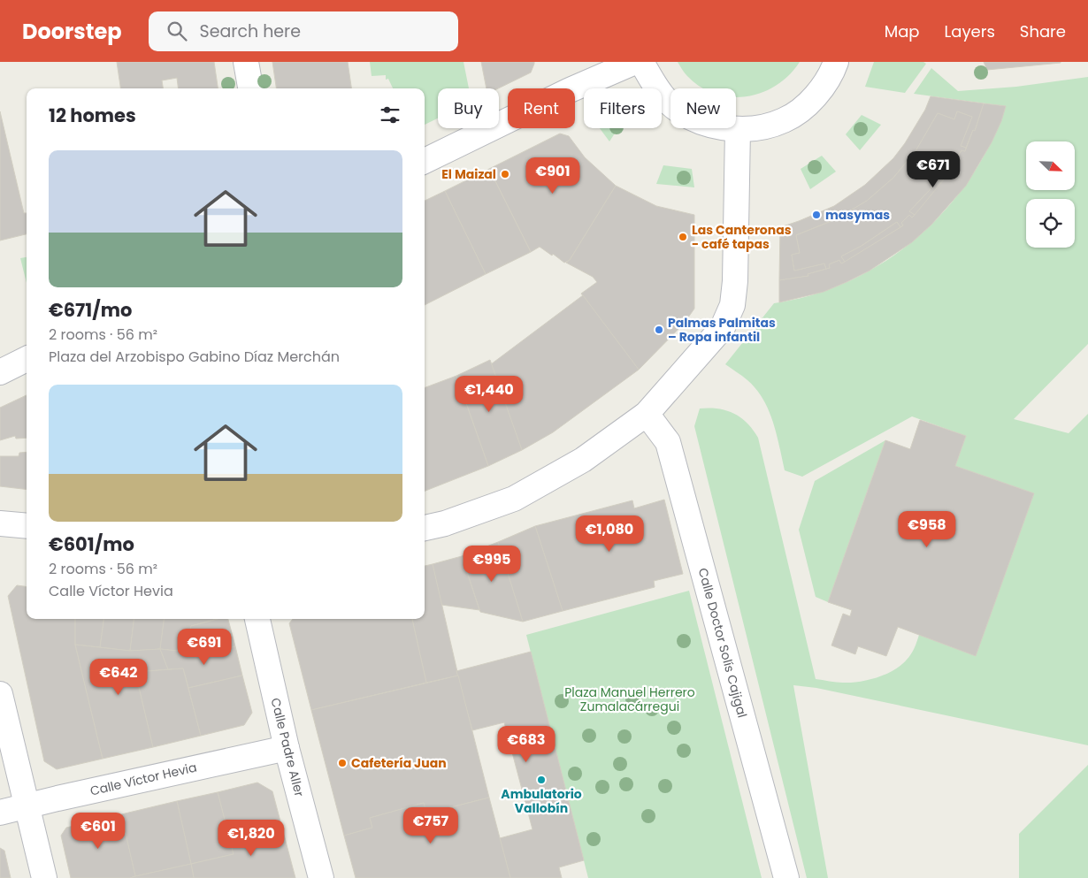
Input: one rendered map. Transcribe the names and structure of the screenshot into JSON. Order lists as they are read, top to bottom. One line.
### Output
{"streets":{"street":["Calle Doctor Solís Cajigal","Calle Padre Aller","Calle Víctor Hevia"]},"crossings":[["Calle Padre Aller","Calle Víctor Hevia"]],"parks":["Plaza Manuel Herrero Zumalacárregui"],"places":["El Maizal","masymas","Las Canteronas - café tapas","Palmas Palmitas – Ropa infantil","Cafetería Juan","Ambulatorio Vallobín"],"north":"bottom right","page":{"header":"Doorstep","search":"Search here","nav":["Map","Layers","Share"],"chip":["Buy","Rent","Filters","New"],"heading":"12 homes","list":[{"name":"€671/mo","note":"2 rooms · 56 m² · Plaza del Arzobispo Gabino Díaz Merchán"},{"name":"€601/mo","note":"2 rooms · 56 m² · Calle Víctor Hevia"}],"price":["€671","€901","€1,440","€958","€1,080","€995","€691","€642","€683","€757","€601","€1,820"]}}
